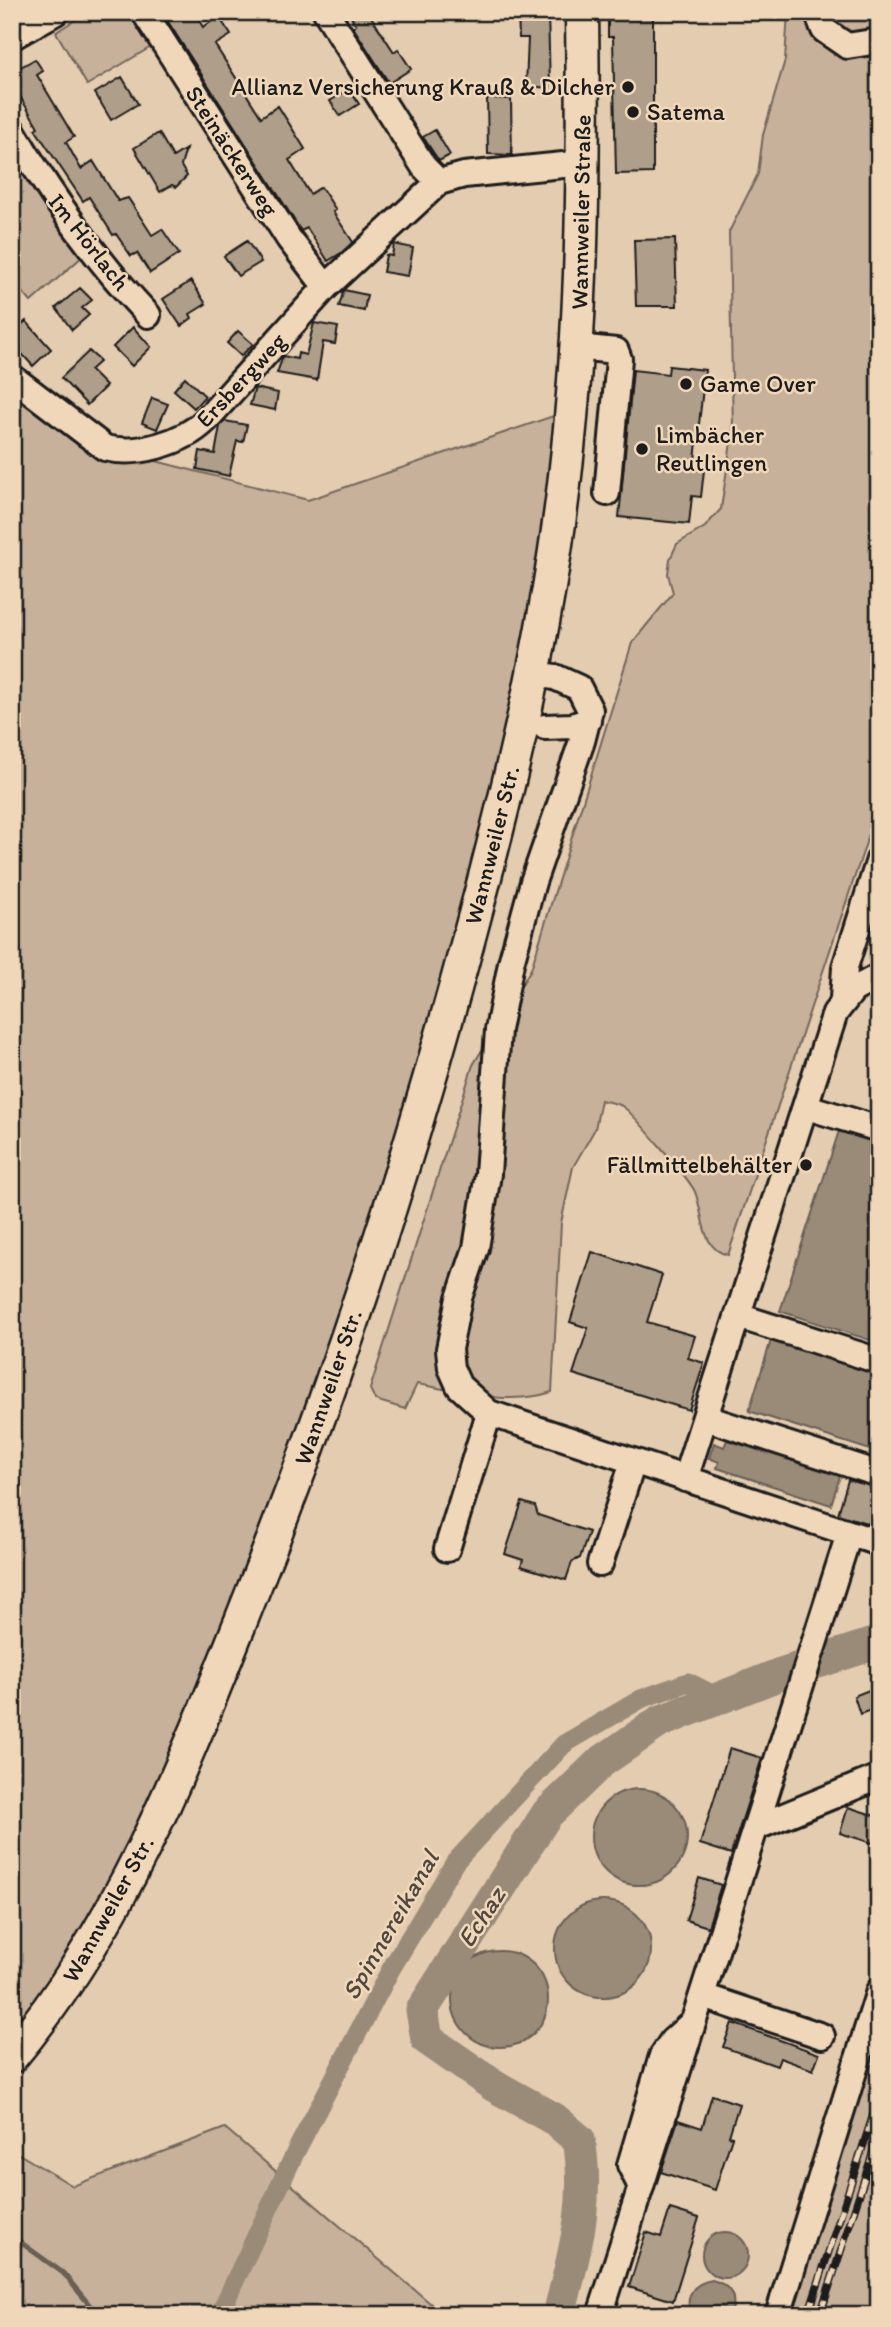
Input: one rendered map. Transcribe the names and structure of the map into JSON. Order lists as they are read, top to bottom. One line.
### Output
{"streets":{"main road":["Wannweiler Straße","Wannweiler Str."],"street":["Steinäckerweg","Im Hörlach","Ersbergweg"]},"crossings":[["Steinäckerweg","Ersbergweg"],["Wannweiler Straße","Ersbergweg"],["Wannweiler Straße","Wannweiler Str."]],"water":["Echaz","Spinnereikanal"],"places":["Allianz Versicherung Krauß & Dilcher","Satema","Game Over","Limbächer Reutlingen","Fällmittelbehälter"]}
